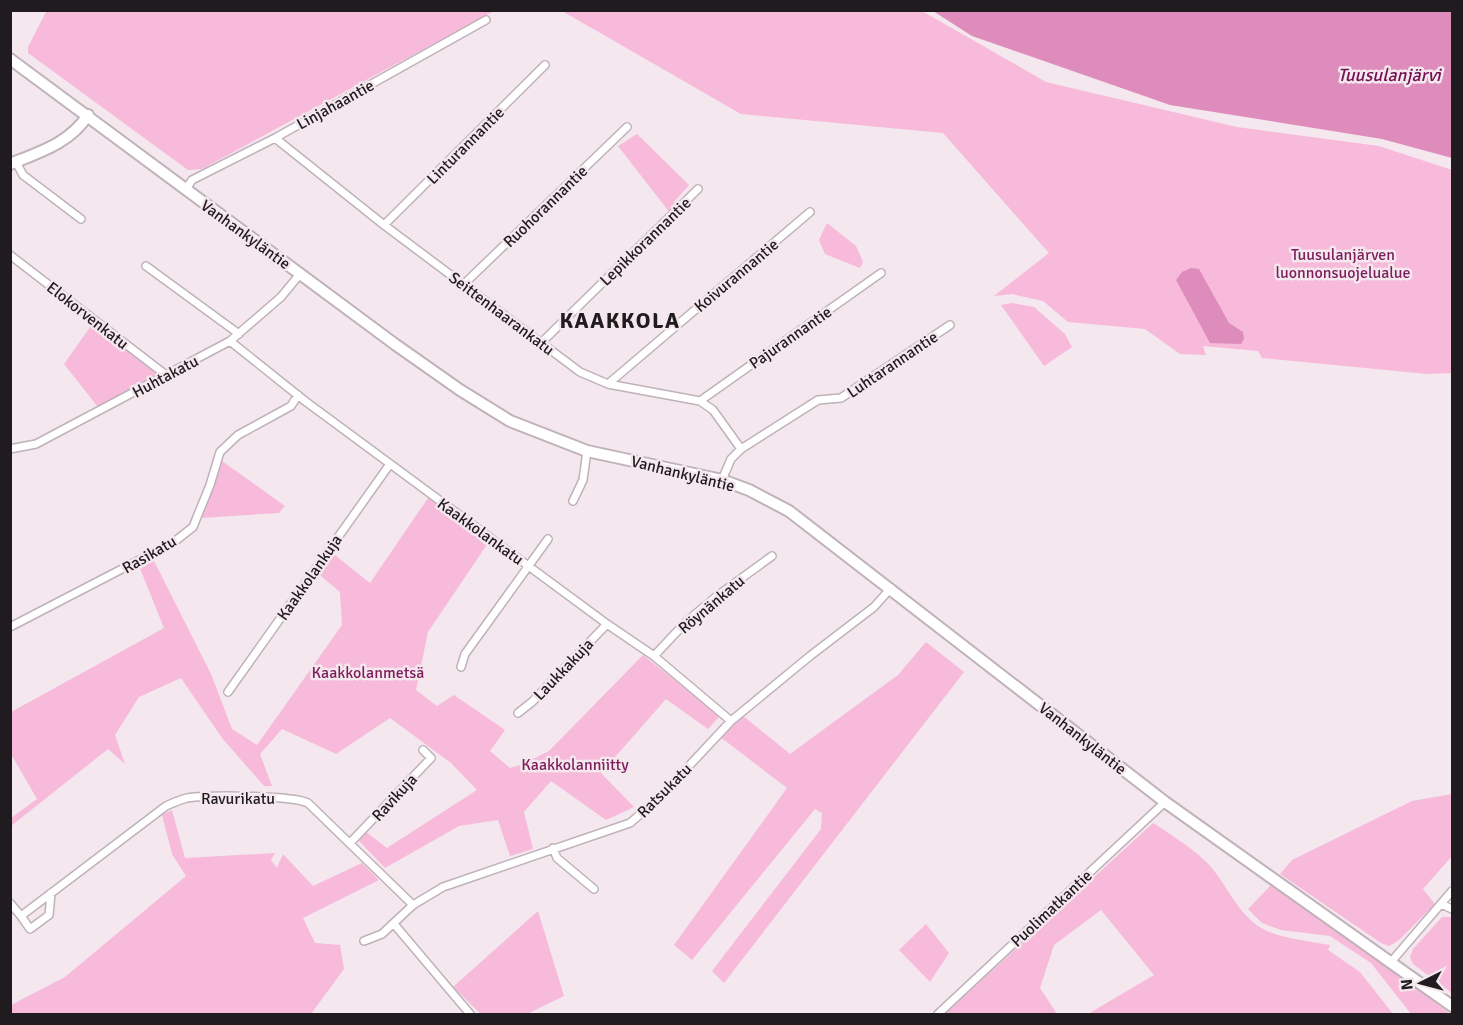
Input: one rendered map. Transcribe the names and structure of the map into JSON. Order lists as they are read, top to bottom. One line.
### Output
{"streets":{"street":["Linjahaantie","Linturannantie","Ruohorannantie","Vanhankyläntie","Lepikkorannantie","Koivurannantie","Seittenhaarankatu","Elokorvenkatu","Pajurannantie","Luhtarannantie","Huhtakatu","Kaakkolankatu","Rasikatu","Kaakkolankuja","Röynänkatu","Laukkakuja","Ratsukatu","Ravikuja","Ravurikatu","Puolimatkantie"]},"crossings":[["Linjahaantie","Vanhankyläntie"],["Linjahaantie","Seittenhaarankatu"],["Linturannantie","Seittenhaarankatu"],["Ruohorannantie","Seittenhaarankatu"],["Vanhankyläntie","Luhtarannantie"],["Vanhankyläntie","Huhtakatu"],["Vanhankyläntie","Ratsukatu"],["Vanhankyläntie","Puolimatkantie"],["Lepikkorannantie","Seittenhaarankatu"],["Koivurannantie","Seittenhaarankatu"],["Seittenhaarankatu","Pajurannantie"],["Elokorvenkatu","Huhtakatu"],["Huhtakatu","Kaakkolankatu"],["Kaakkolankatu","Rasikatu"],["Kaakkolankatu","Kaakkolankuja"],["Kaakkolankatu","Röynänkatu"],["Kaakkolankatu","Laukkakuja"],["Kaakkolankatu","Ratsukatu"],["Ratsukatu","Ravurikatu"],["Ravikuja","Ravurikatu"]],"districts":["KAAKKOLA"],"water":["Tuusulanjärvi"],"parks":["Tuusulanjärven luonnonsuojelualue","Kaakkolanmetsä","Kaakkolanniitty"],"north":"left"}
